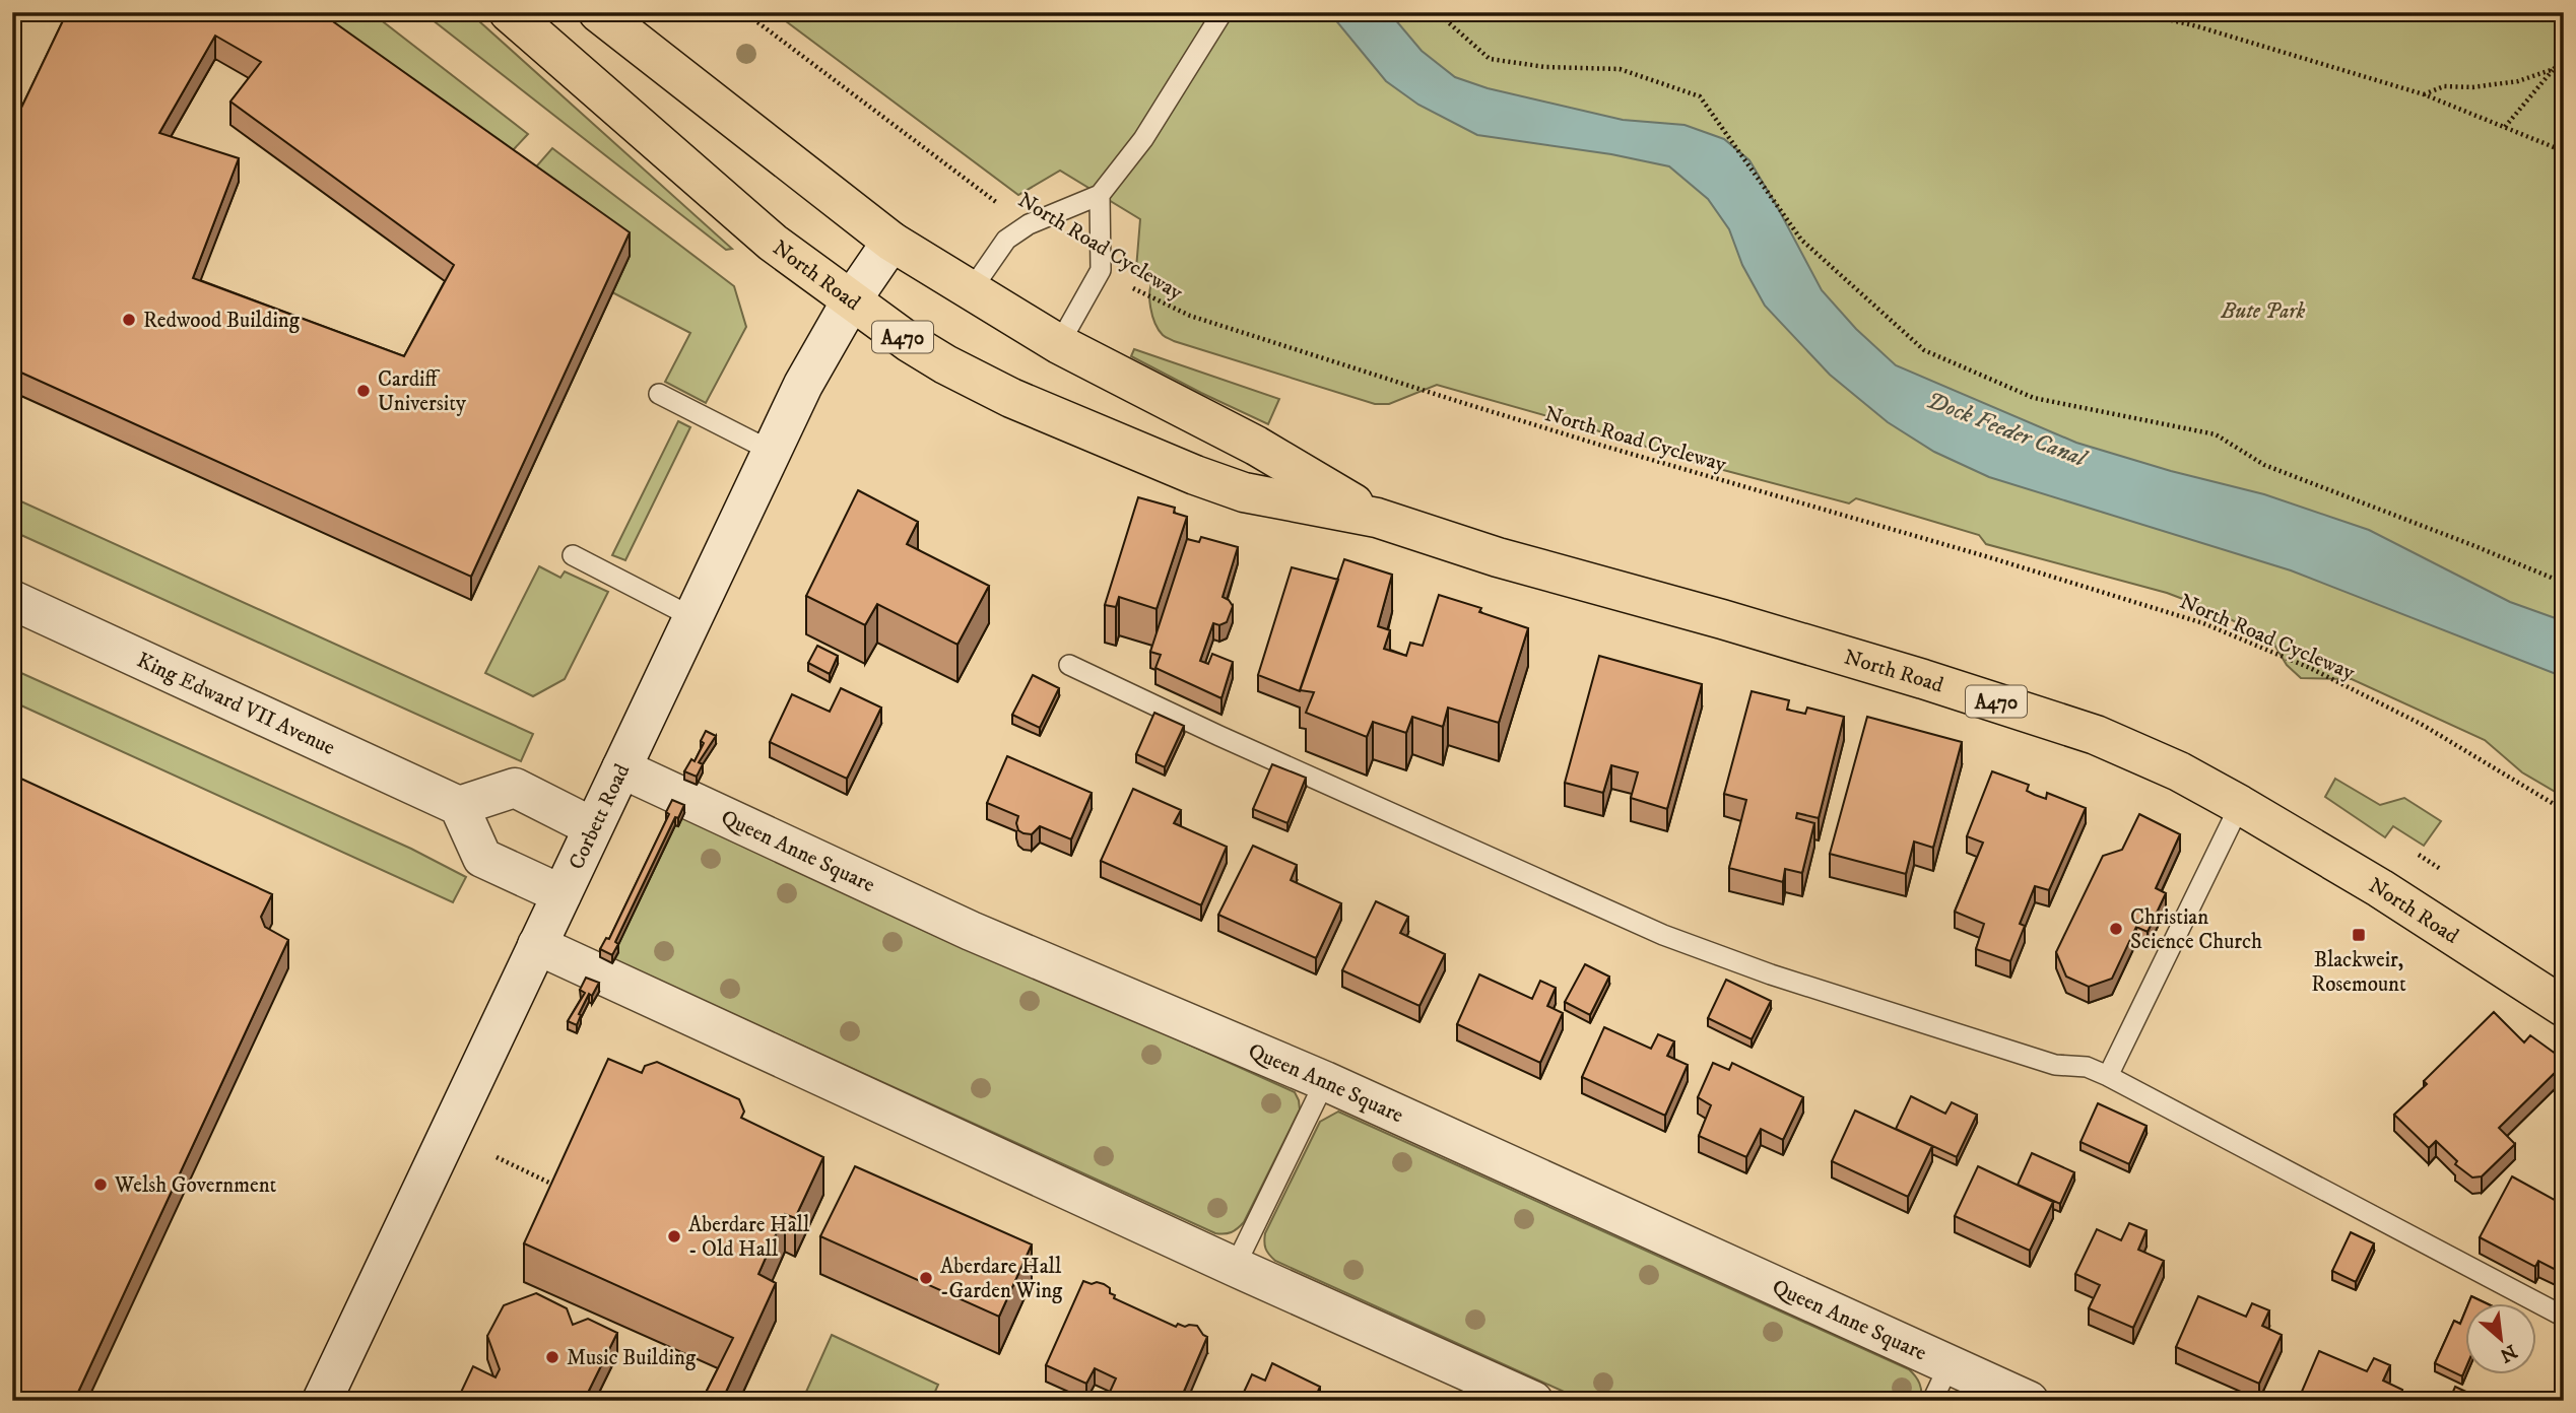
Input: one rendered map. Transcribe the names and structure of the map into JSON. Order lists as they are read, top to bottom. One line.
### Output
{"streets":{"main road":["North Road","A470"],"street":["King Edward VII Avenue","Corbett Road","Queen Anne Square"],"path":["North Road Cycleway"]},"crossings":[["North Road","Corbett Road"],["Corbett Road","Queen Anne Square"]],"water":["Dock Feeder Canal"],"parks":["Bute Park"],"places":{"other":["Redwood Building","Cardiff University","Christian Science Church","Welsh Government","Aberdare Hall - Old Hall","Aberdare Hall -Garden Wing","Music Building"],"transit":["Blackweir, Rosemount"]},"north":"bottom right"}
